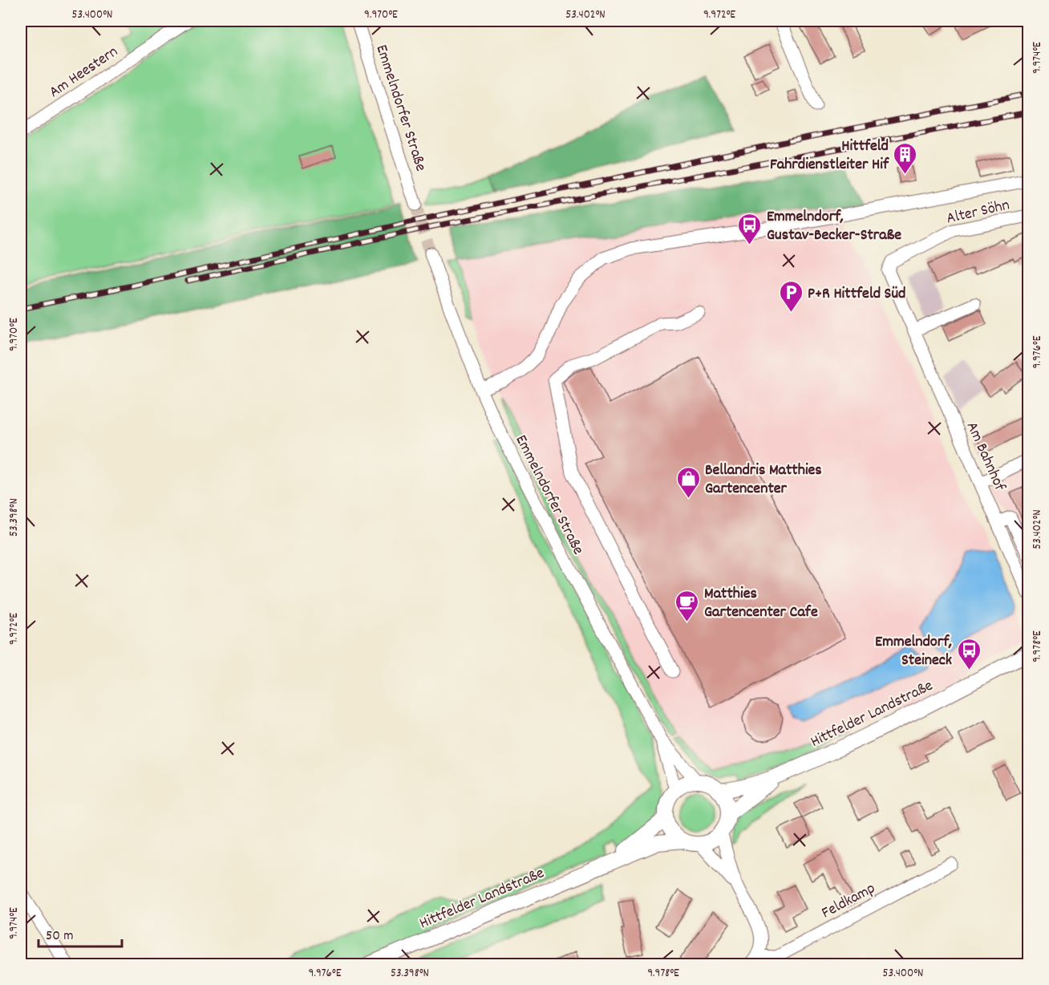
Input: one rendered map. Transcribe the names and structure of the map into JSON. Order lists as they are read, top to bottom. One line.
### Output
{"streets":{"main road":["Hittfelder Landstraße"],"street":["Am Heestern","Emmelndorfer Straße","Alter Söhn","Am Bahnhof","Feldkamp"]},"crossings":[["Emmelndorfer Straße","Hittfelder Landstraße"],["Alter Söhn","Am Bahnhof"]],"places":{"building":["Hittfeld Fahrdienstleiter Hif"],"bus stop":["Emmelndorf, Gustav-Becker-Straße","Emmelndorf, Steineck"],"parking":["P+R Hittfeld Süd"],"shop":["Bellandris Matthies Gartencenter"],"cafe":["Matthies Gartencenter Cafe"]},"scale_bar":"50 m","coordinates":["53.400°N","9.970°E","53.402°N","9.972°E","9.974°E","9.976°E","53.398°N","9.978°E"]}
